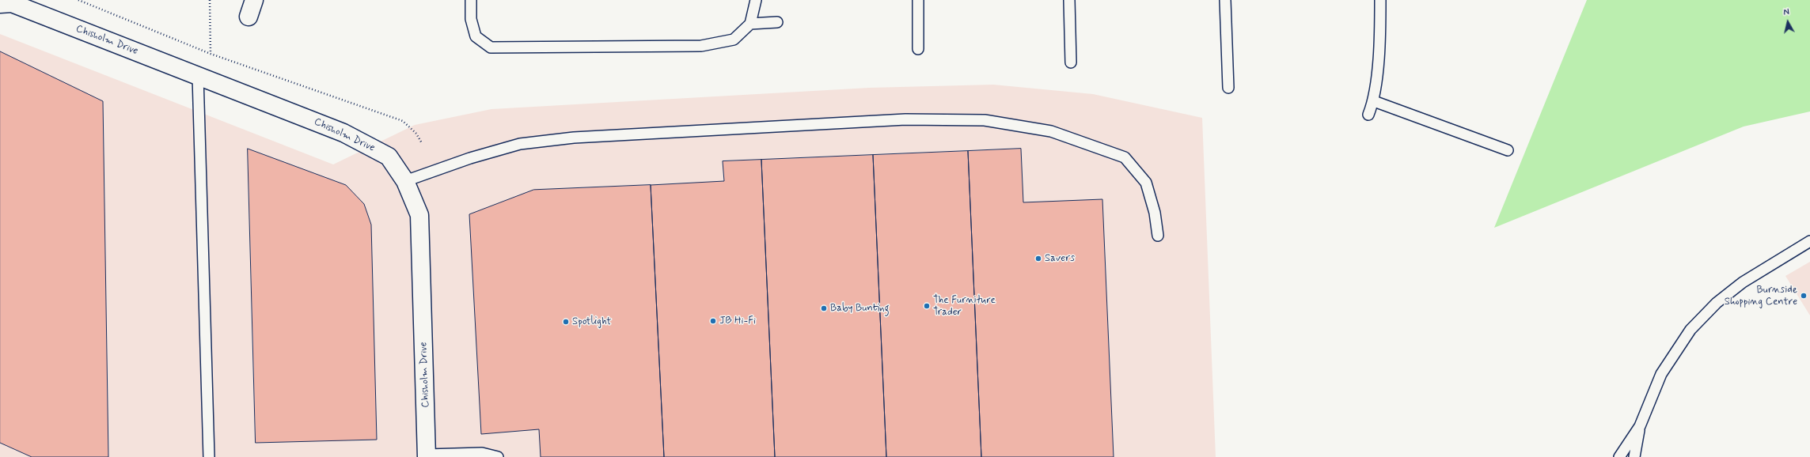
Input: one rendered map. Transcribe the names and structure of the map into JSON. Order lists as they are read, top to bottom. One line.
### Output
{"streets":{"street":["Chisholm Drive"]},"places":["Savers","Burnside Shopping Centre","The Furniture Trader","Baby Bunting","JB Hi-Fi","Spotlight"],"north":"top"}
